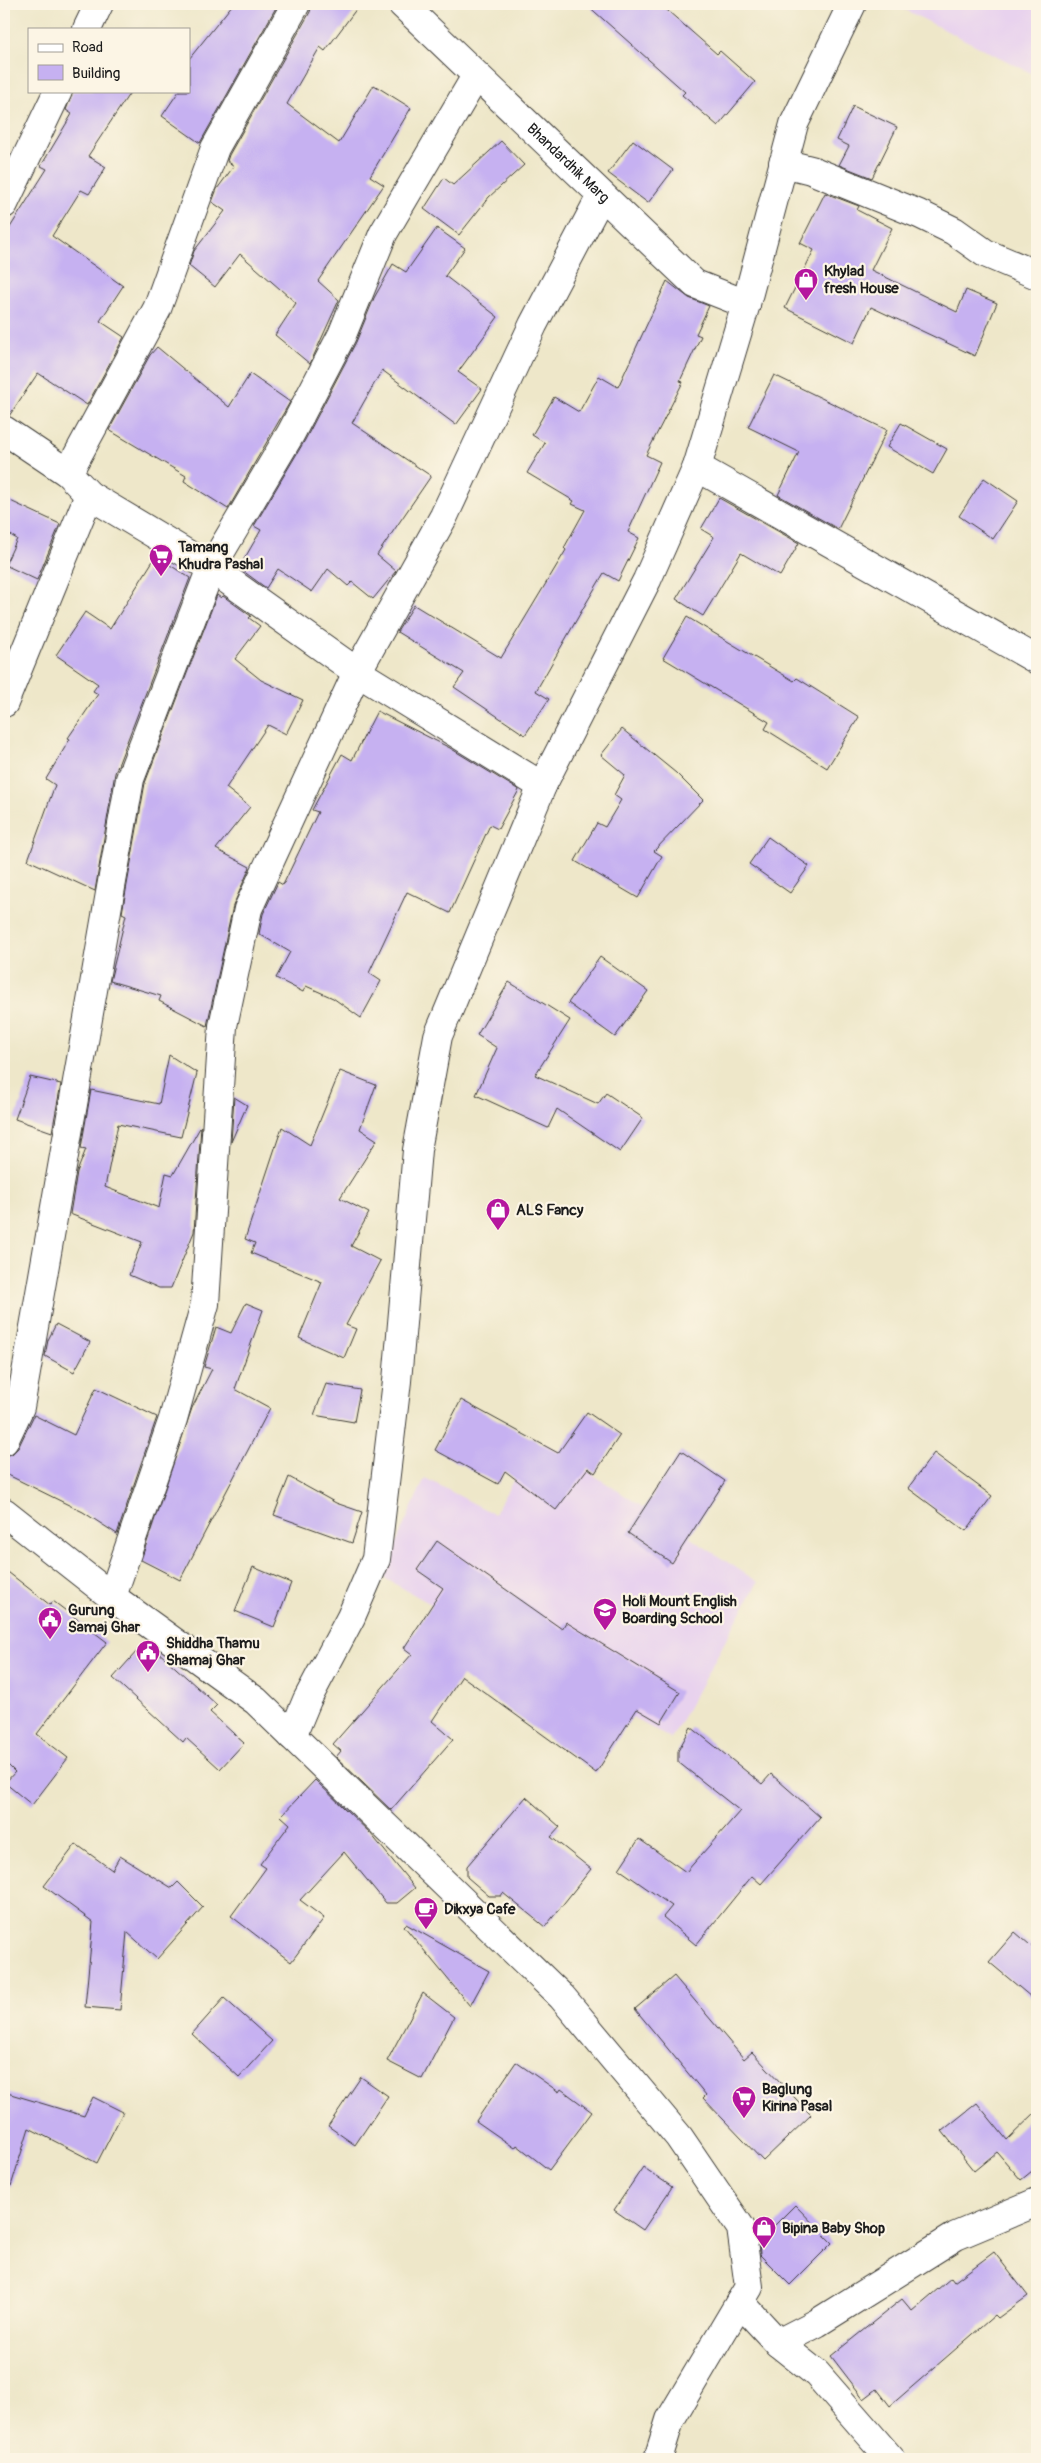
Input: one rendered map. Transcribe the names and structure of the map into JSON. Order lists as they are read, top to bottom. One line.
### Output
{"streets":{"street":["Bhandardhik Marg"]},"places":{"shop":["Khylad fresh House","ALS Fancy","Bipina Baby Shop"],"supermarket":["Tamang Khudra Pashal","Baglung Kirina Pasal"],"school or university":["Holi Mount English Boarding School"],"public building":["Gurung Samaj Ghar","Shiddha Thamu Shamaj Ghar"],"cafe":["Dikxya Cafe"]},"legend":["Road","Building"]}
